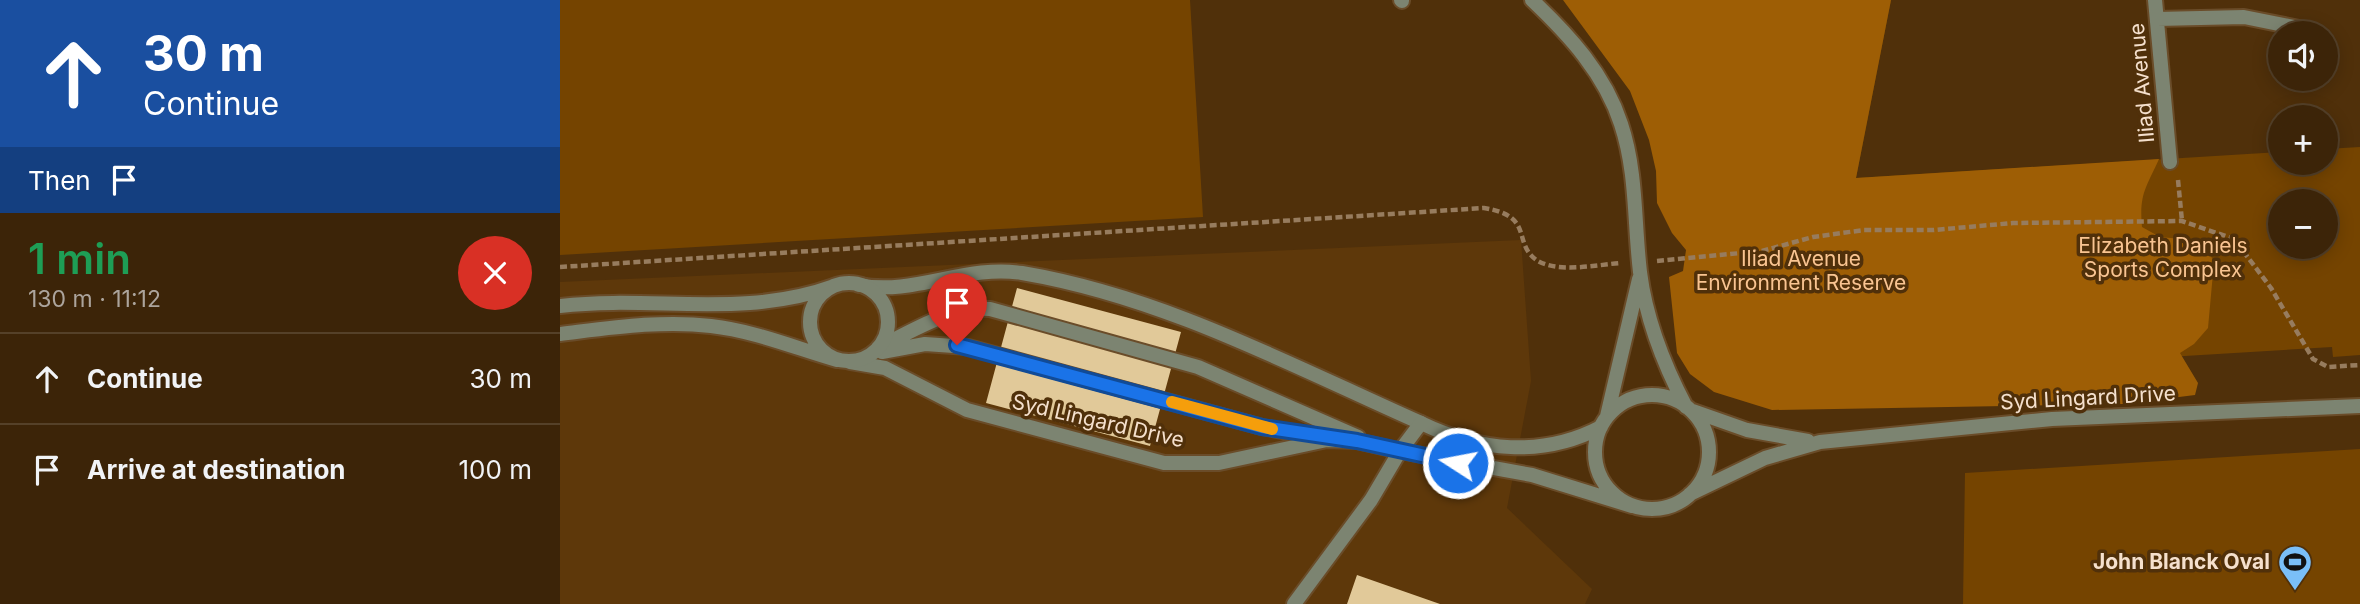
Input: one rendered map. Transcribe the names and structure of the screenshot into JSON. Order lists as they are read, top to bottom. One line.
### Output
{"streets":{"street":["Iliad Avenue","Syd Lingard Drive"]},"parks":["Elizabeth Daniels Sports Complex","Iliad Avenue Environment Reserve"],"places":{"sports":["John Blanck Oval"]},"page":{"turn":["30 m","Continue"],"map_buttons":["+","−"],"then":"Then","heading":["1 min","130 m · 11:12"],"list":[{"name":"Continue","value":"30 m"},{"name":"Arrive at destination","value":"100 m"}]}}
